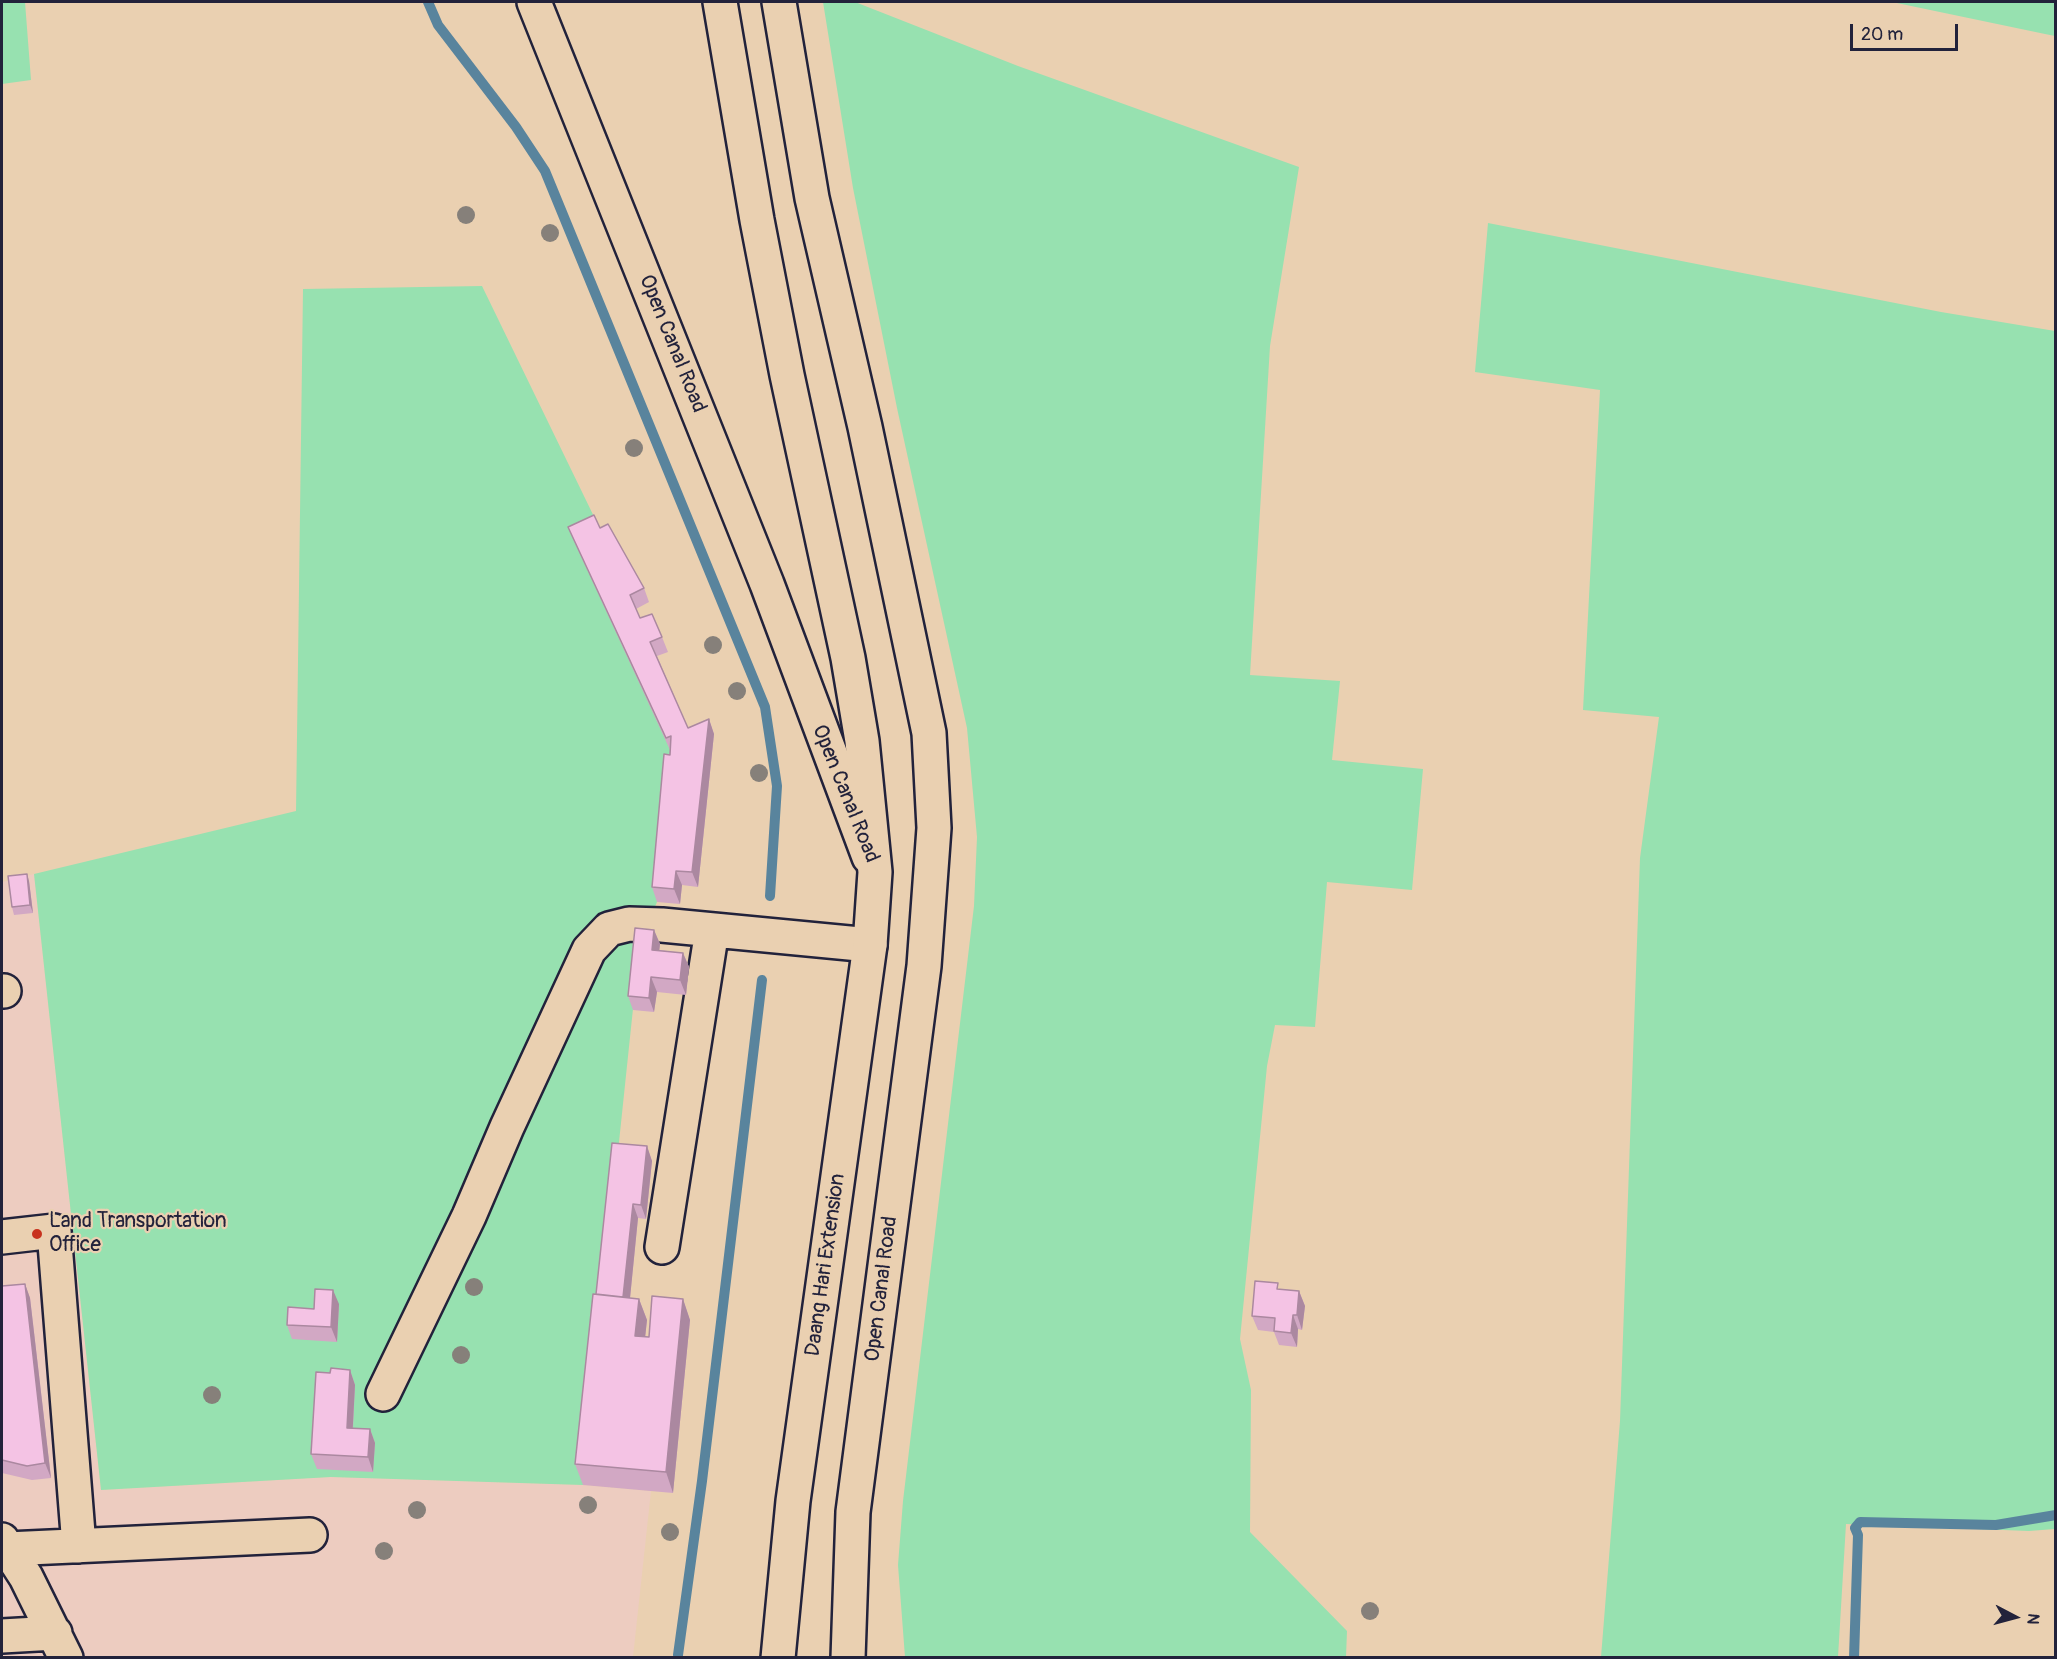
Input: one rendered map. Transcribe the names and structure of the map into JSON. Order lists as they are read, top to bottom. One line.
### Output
{"streets":{"main road":["Open Canal Road","Daang Hari Extension"]},"crossings":[["Open Canal Road","Daang Hari Extension"]],"places":["Land Transportation Office"],"scale_bar":"20 m","north":"right"}
